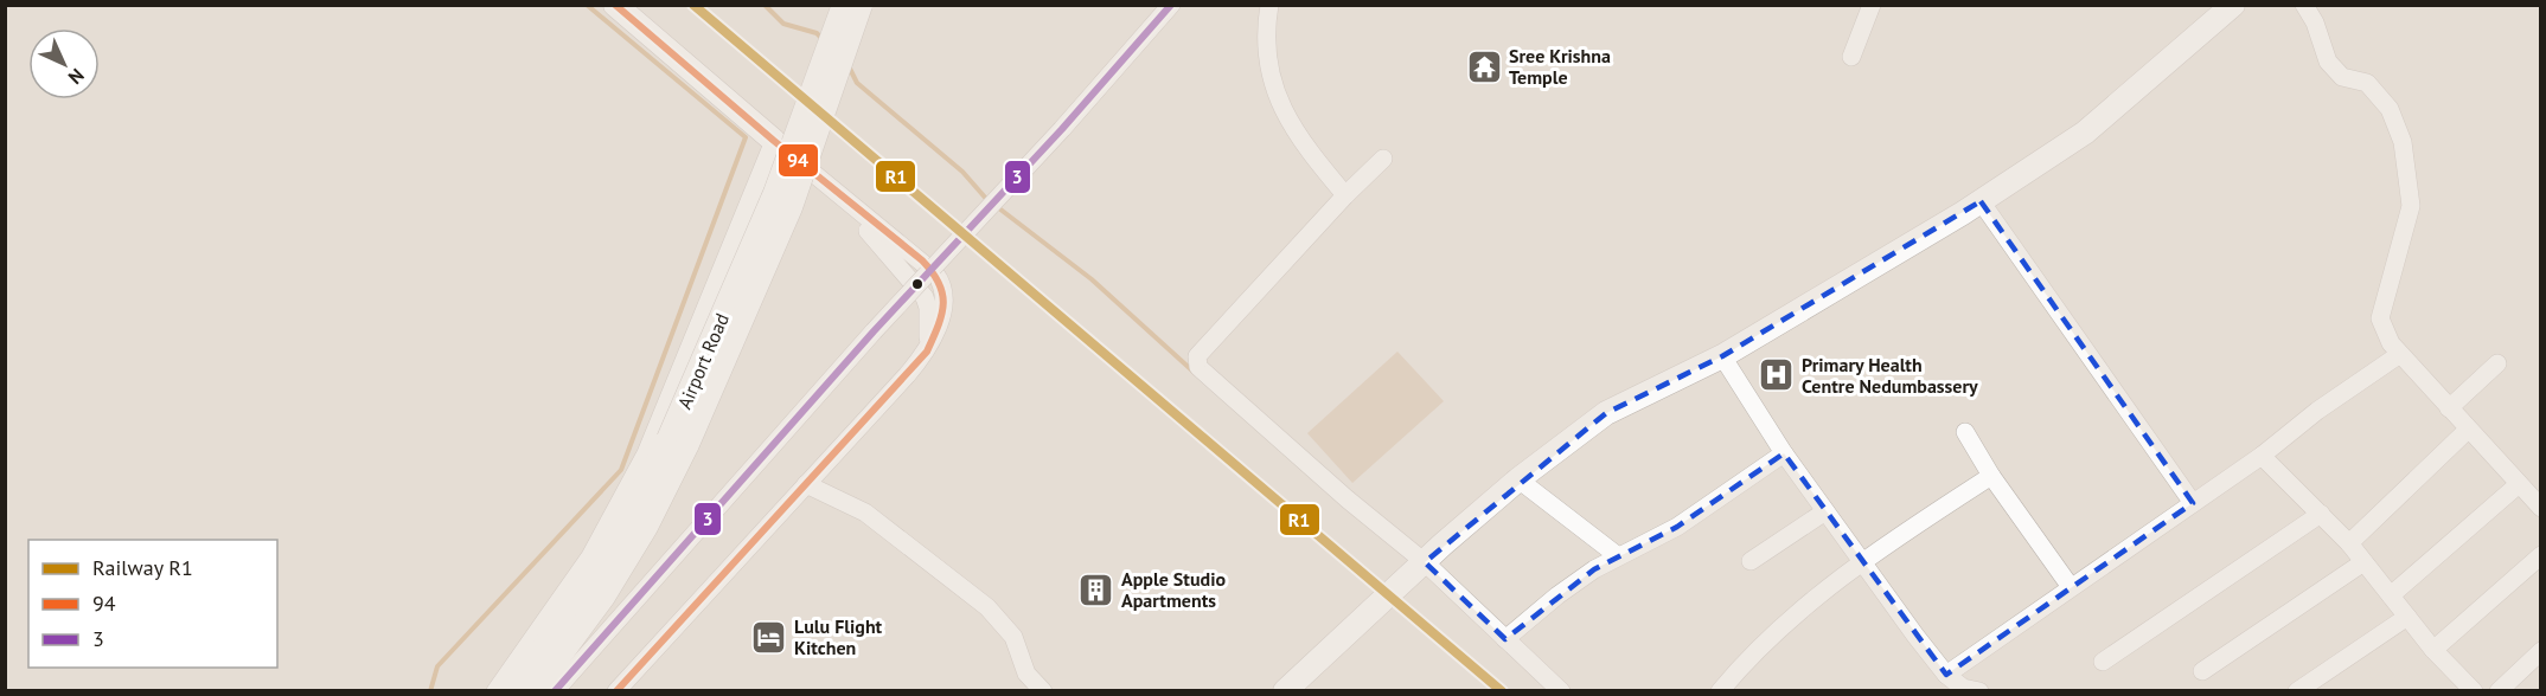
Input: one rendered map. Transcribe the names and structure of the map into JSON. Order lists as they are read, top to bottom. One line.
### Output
{"streets":{"main road":["Airport Road"]},"places":{"temple":["Sree Krishna Temple"],"hospital":["Primary Health Centre Nedumbassery"],"building":["Apple Studio Apartments"],"hotel":["Lulu Flight Kitchen"]},"lines":["rail line R1","transit line 94","transit line 3"],"legend":["Railway R1","94","3"],"north":"bottom right"}
